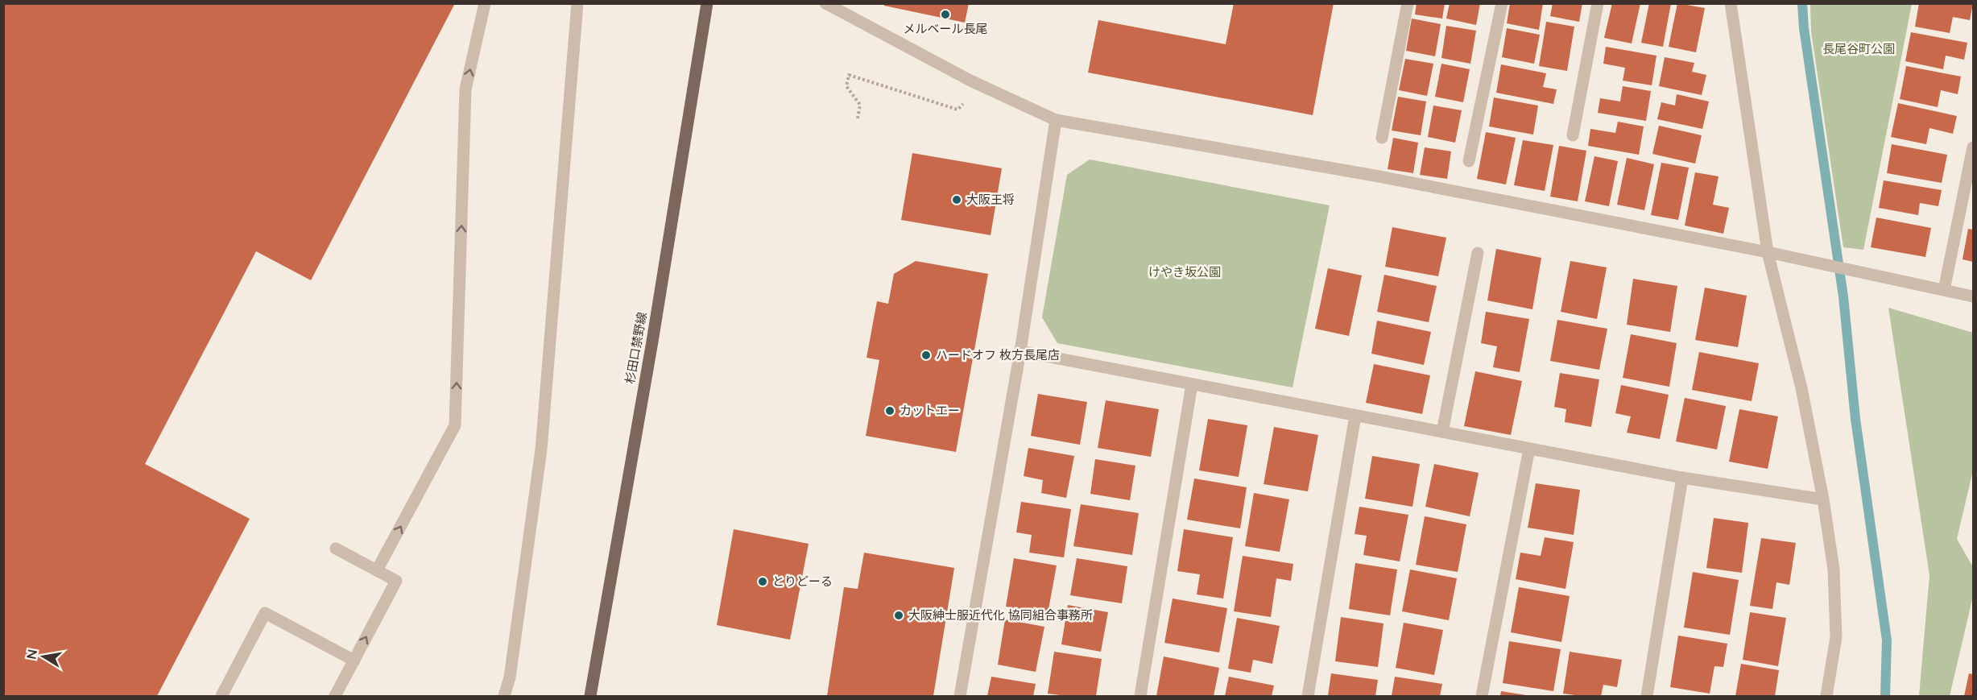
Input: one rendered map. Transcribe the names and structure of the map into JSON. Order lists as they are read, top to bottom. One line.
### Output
{"streets":{"main road":["杉田口禁野線"]},"parks":["長尾谷町公園","けやき坂公園"],"places":["メルベール長尾","大阪王将","ハードオフ 枚方長尾店","カットエー","とりどーる","大阪紳士服近代化 協同組合事務所"],"north":"left"}
